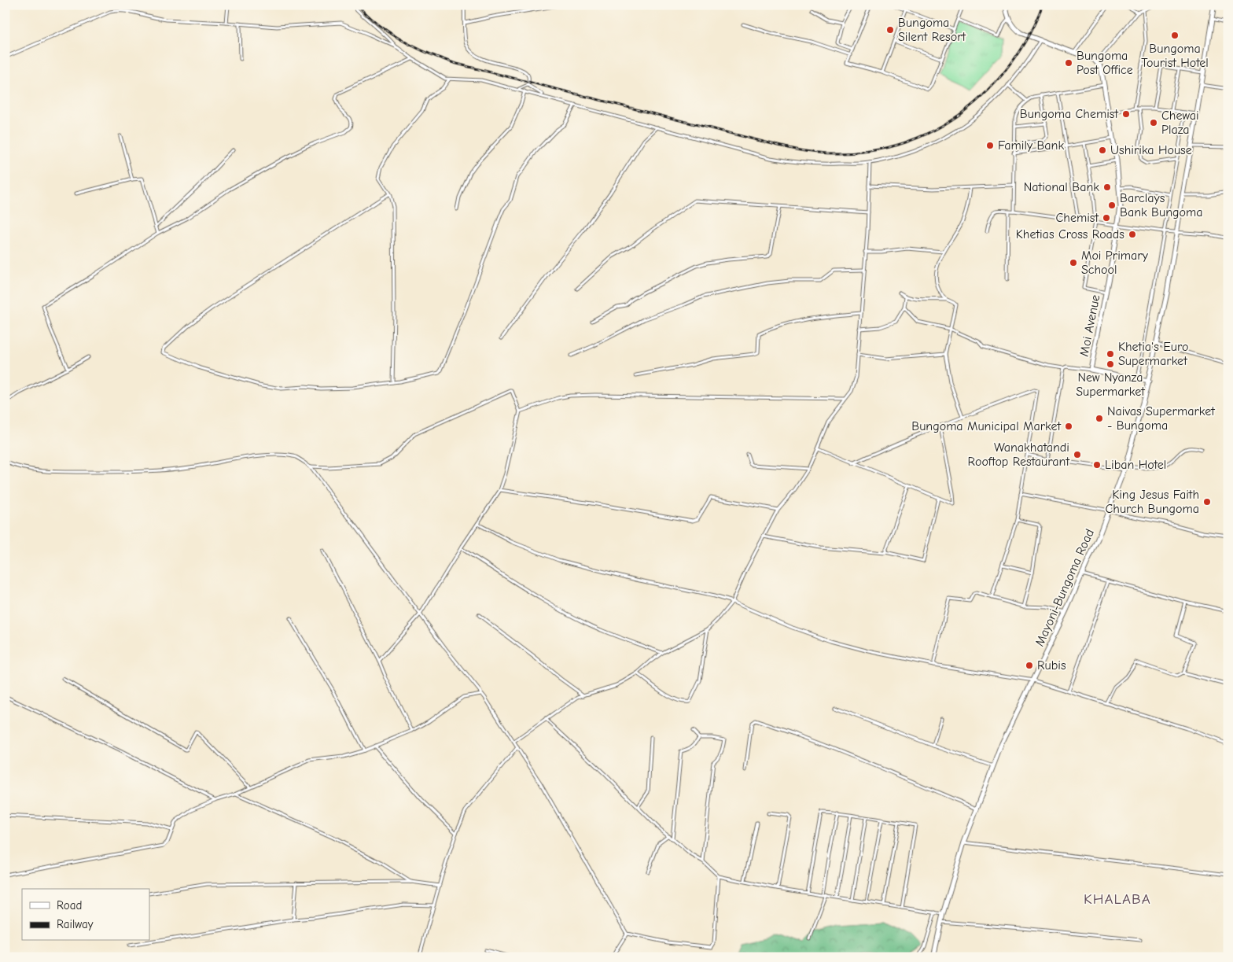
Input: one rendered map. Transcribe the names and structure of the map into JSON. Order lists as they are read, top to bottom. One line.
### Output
{"streets":{"main road":["Moi Avenue","Mayoni-Bungoma Road"]},"crossings":[["Moi Avenue","Mayoni-Bungoma Road"]],"districts":["KHALABA"],"places":["Bungoma Silent Resort","Bungoma Tourist Hotel","Bungoma Post Office","Bungoma Chemist","Chewai Plaza","Family Bank","Ushirika House","National Bank","Barclays Bank Bungoma","Chemist","Khetias Cross Roads","Moi Primary School","Khetia's Euro Supermarket","New Nyanza Supermarket","Naivas Supermarket - Bungoma","Bungoma Municipal Market","Wanakhatandi Rooftop Restaurant","Liban Hotel","King Jesus Faith Church Bungoma","Rubis"],"legend":["Road","Railway"]}
